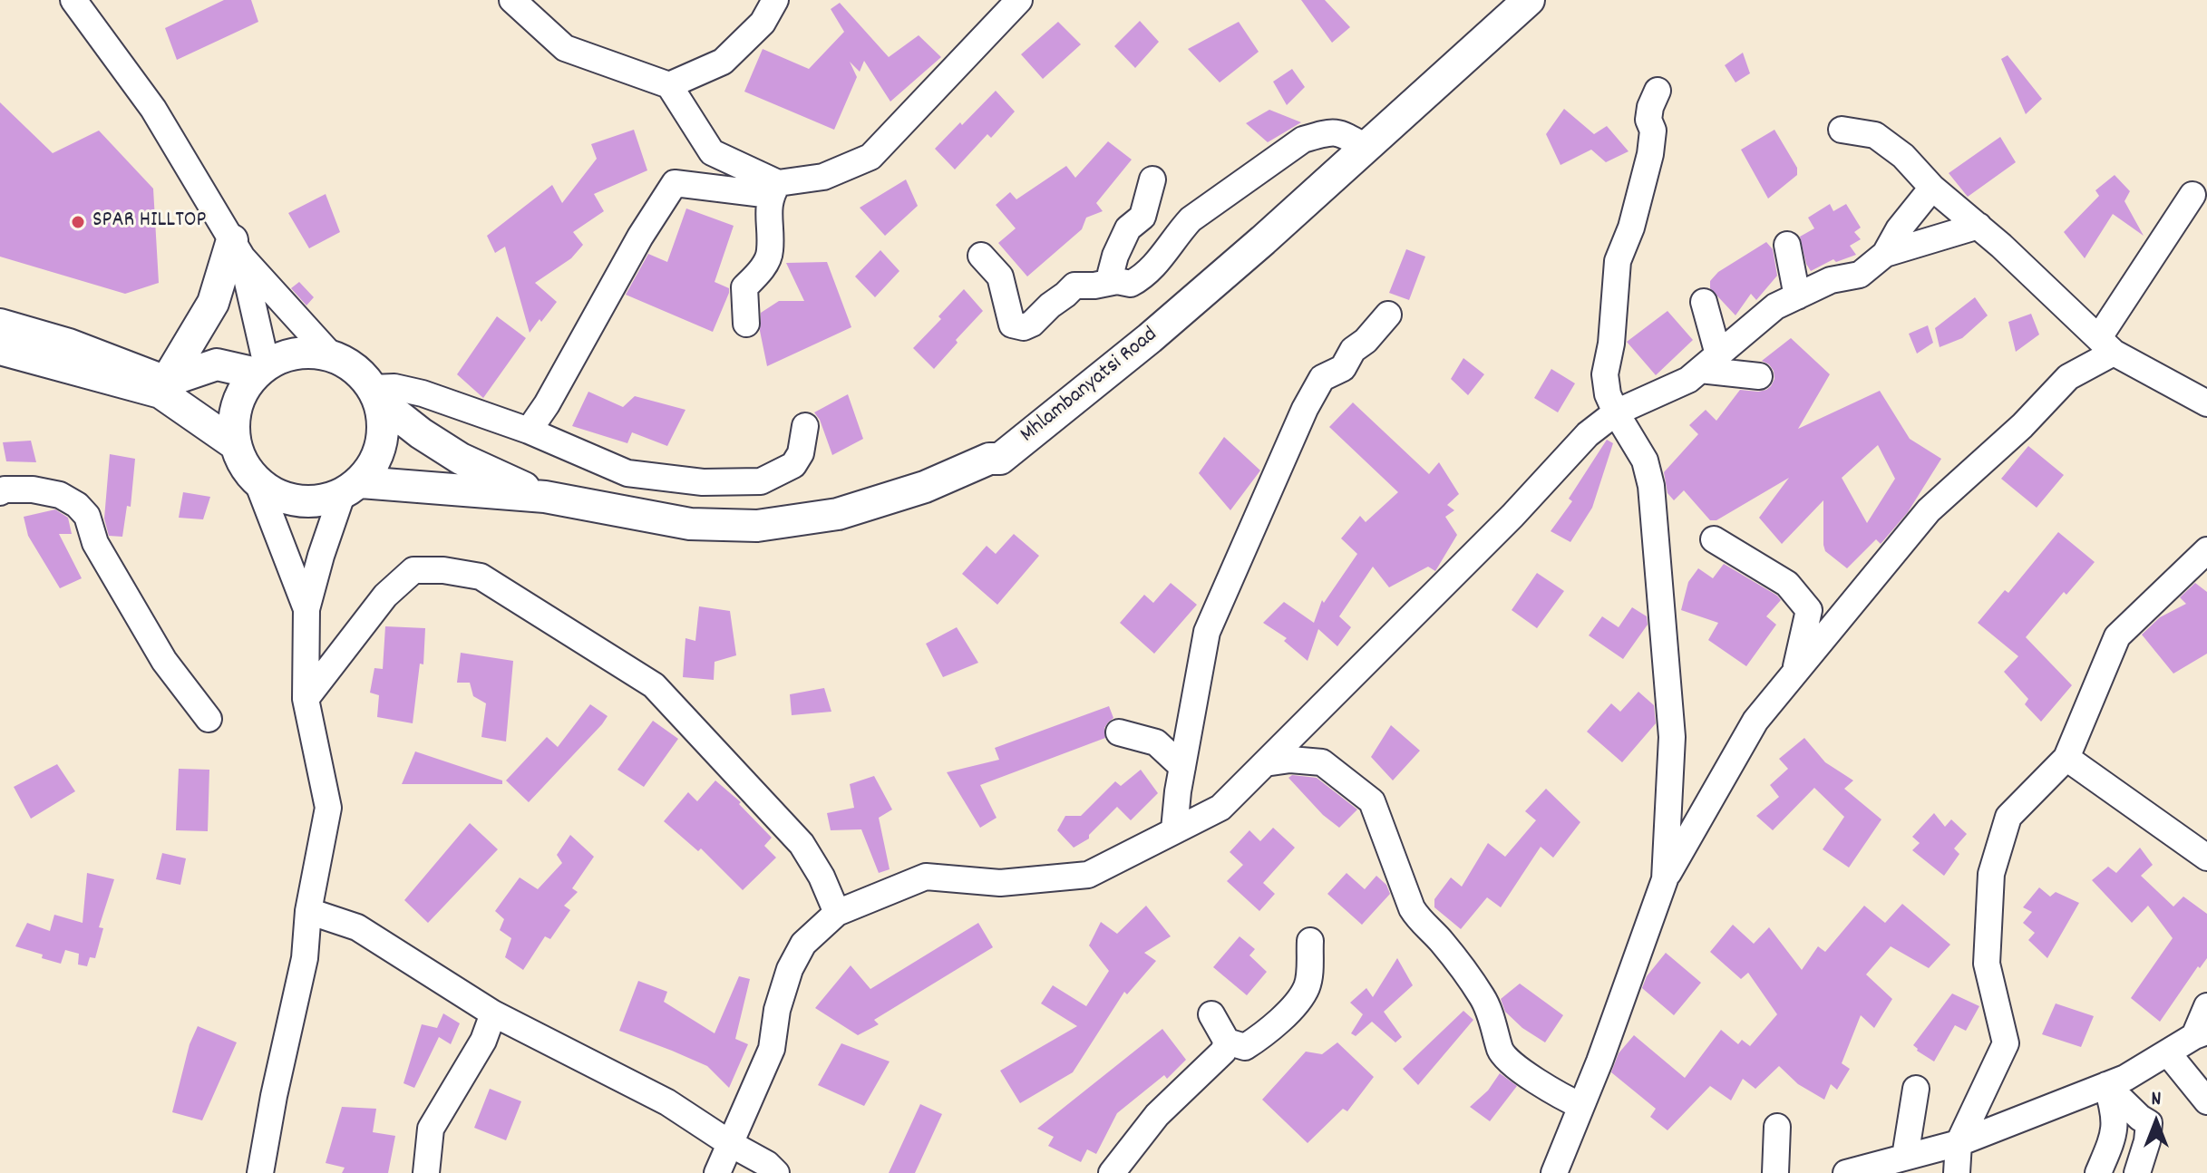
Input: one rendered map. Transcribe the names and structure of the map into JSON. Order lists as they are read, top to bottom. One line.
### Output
{"streets":{"main road":["Mhlambanyatsi Road"]},"places":["SPAR HILLTOP"],"north":"top"}
